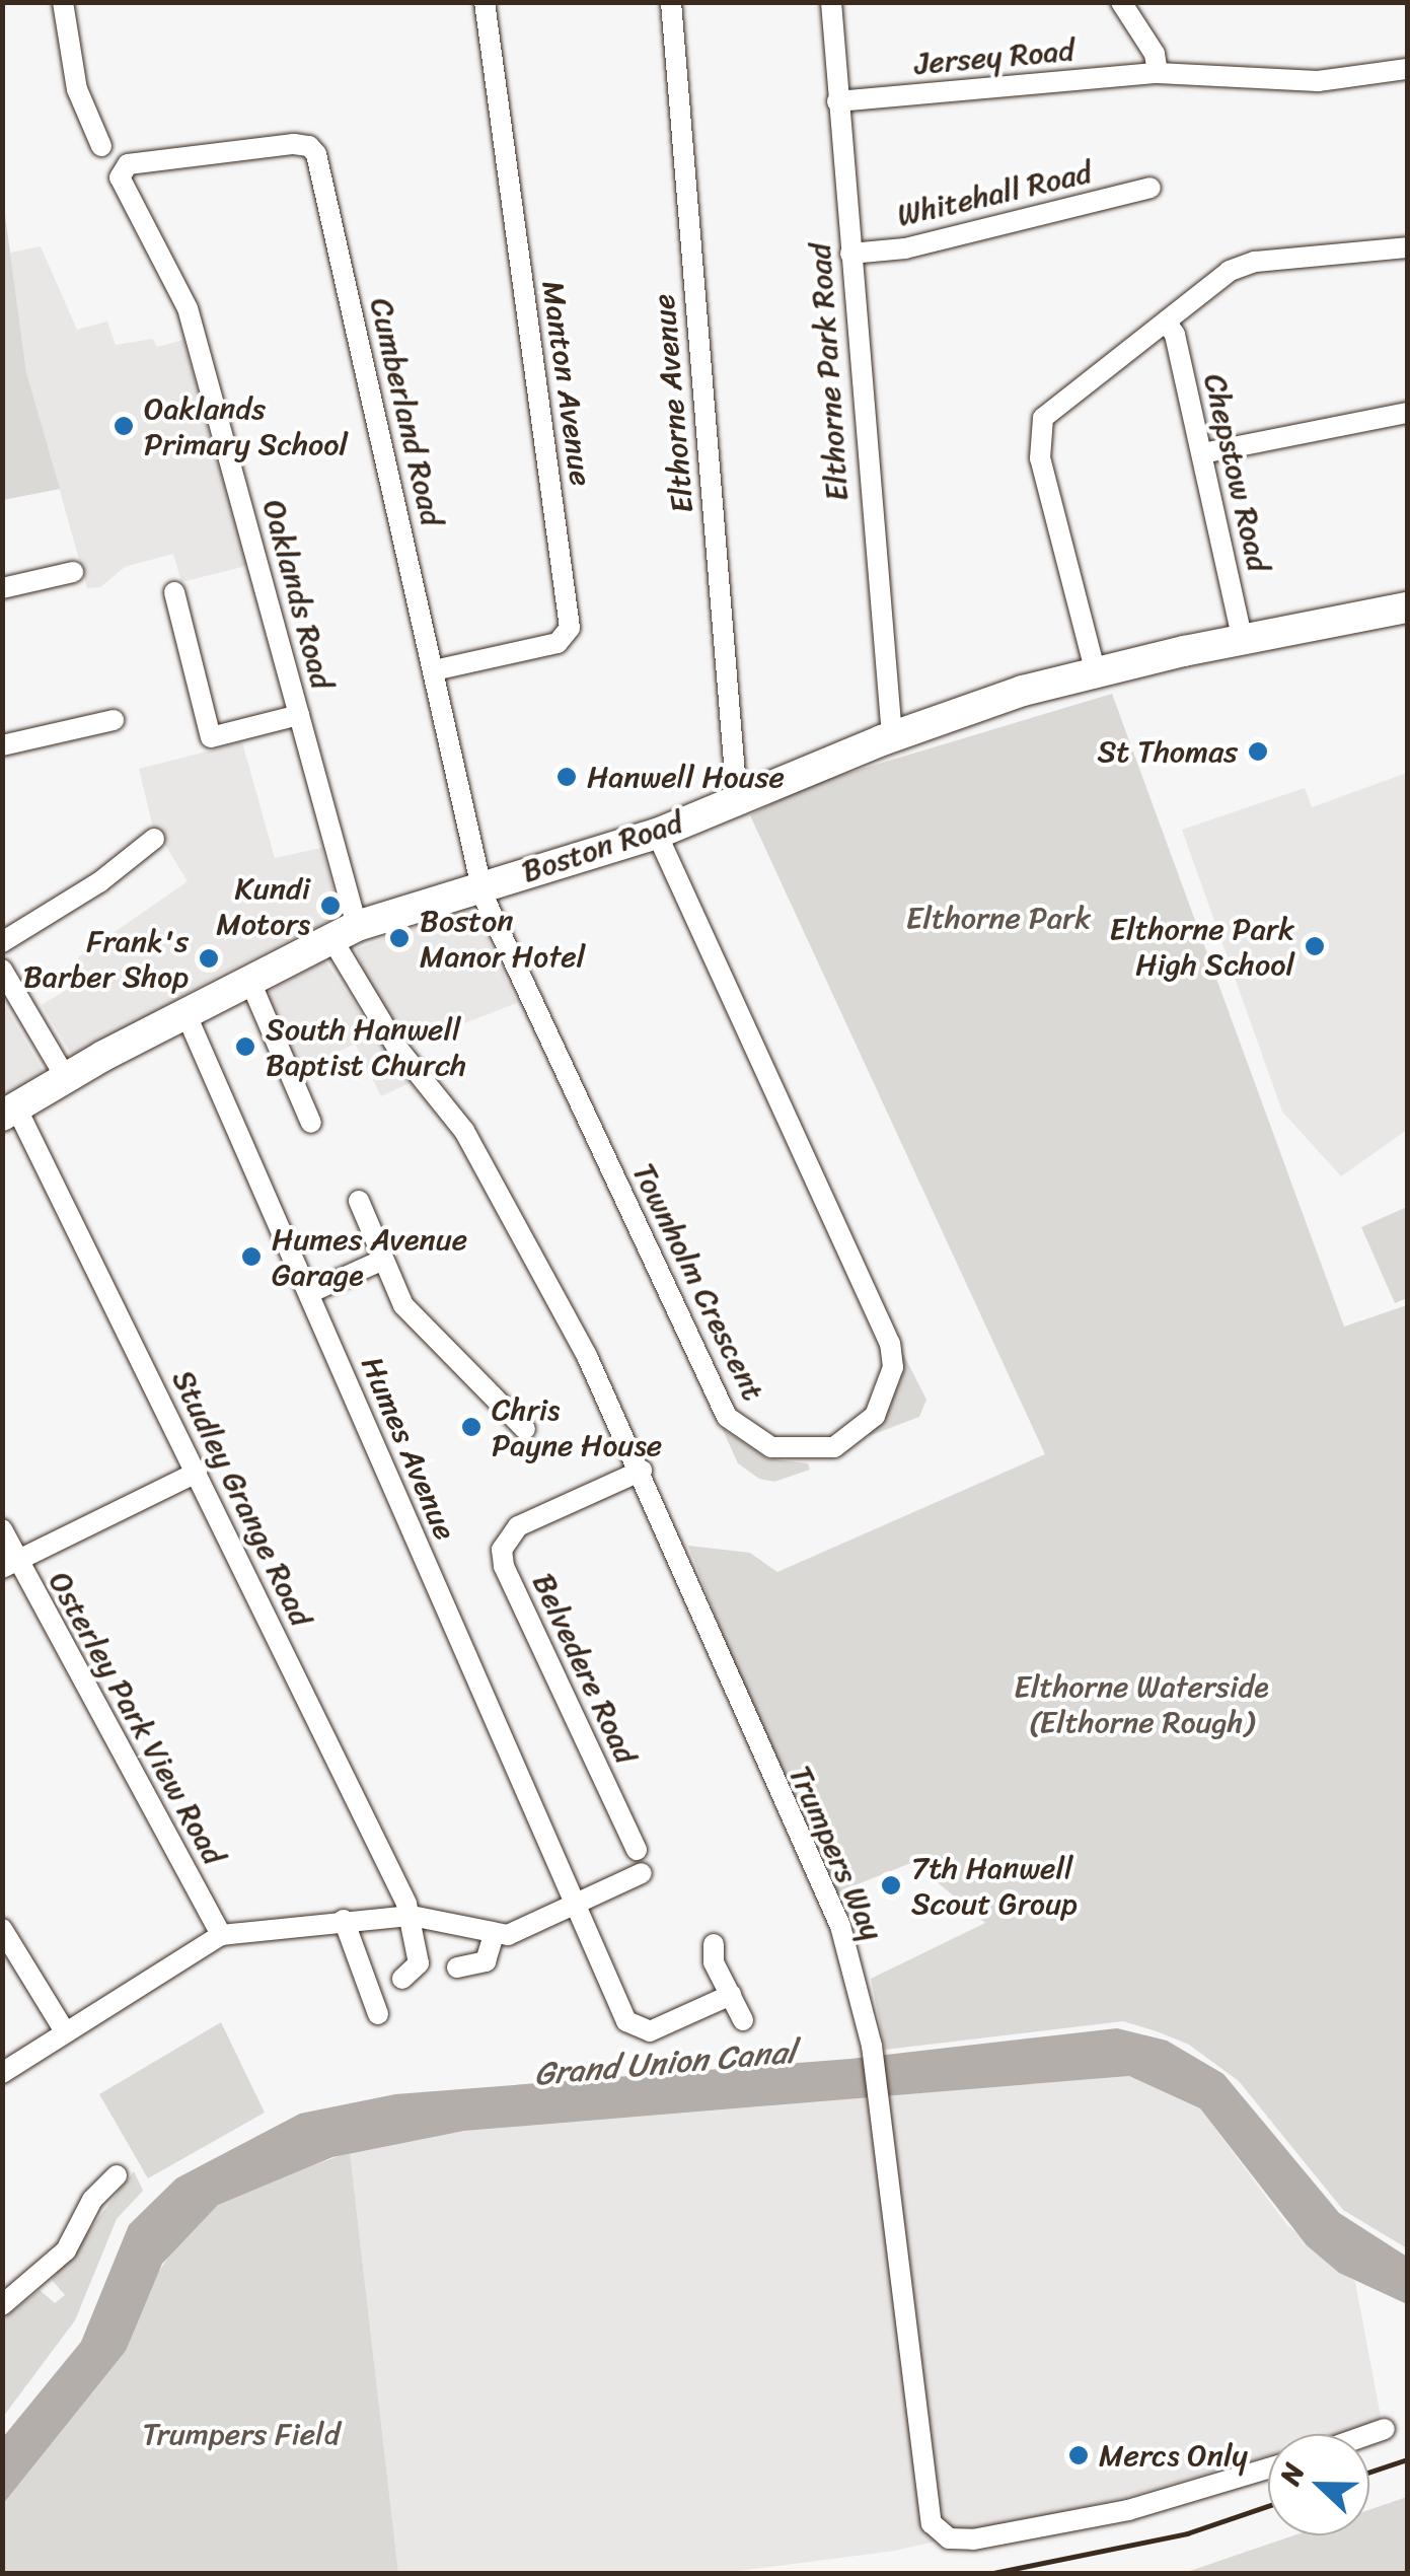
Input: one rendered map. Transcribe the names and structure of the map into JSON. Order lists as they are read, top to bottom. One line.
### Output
{"streets":{"main road":["Boston Road"],"street":["Jersey Road","Whitehall Road","Elthorne Park Road","Manton Avenue","Elthorne Avenue","Cumberland Road","Chepstow Road","Oaklands Road","Townholm Crescent","Humes Avenue","Studley Grange Road","Belvedere Road","Osterley Park View Road","Trumpers Way"]},"crossings":[["Jersey Road","Elthorne Park Road"],["Whitehall Road","Elthorne Park Road"],["Elthorne Park Road","Boston Road"],["Manton Avenue","Cumberland Road"],["Elthorne Avenue","Boston Road"],["Cumberland Road","Oaklands Road"],["Cumberland Road","Boston Road"],["Cumberland Road","Townholm Crescent"],["Chepstow Road","Boston Road"],["Oaklands Road","Boston Road"],["Oaklands Road","Trumpers Way"],["Boston Road","Townholm Crescent"],["Boston Road","Humes Avenue"],["Boston Road","Studley Grange Road"],["Boston Road","Trumpers Way"],["Belvedere Road","Trumpers Way"]],"water":["Grand Union Canal"],"parks":["Elthorne Park","Elthorne Waterside (Elthorne Rough)","Trumpers Field"],"places":["Oaklands Primary School","St Thomas","Hanwell House","Kundi Motors","Boston Manor Hotel","Elthorne Park High School","Frank's Barber Shop","South Hanwell Baptist Church","Humes Avenue Garage","Chris Payne House","7th Hanwell Scout Group","Mercs Only"],"north":"left"}
